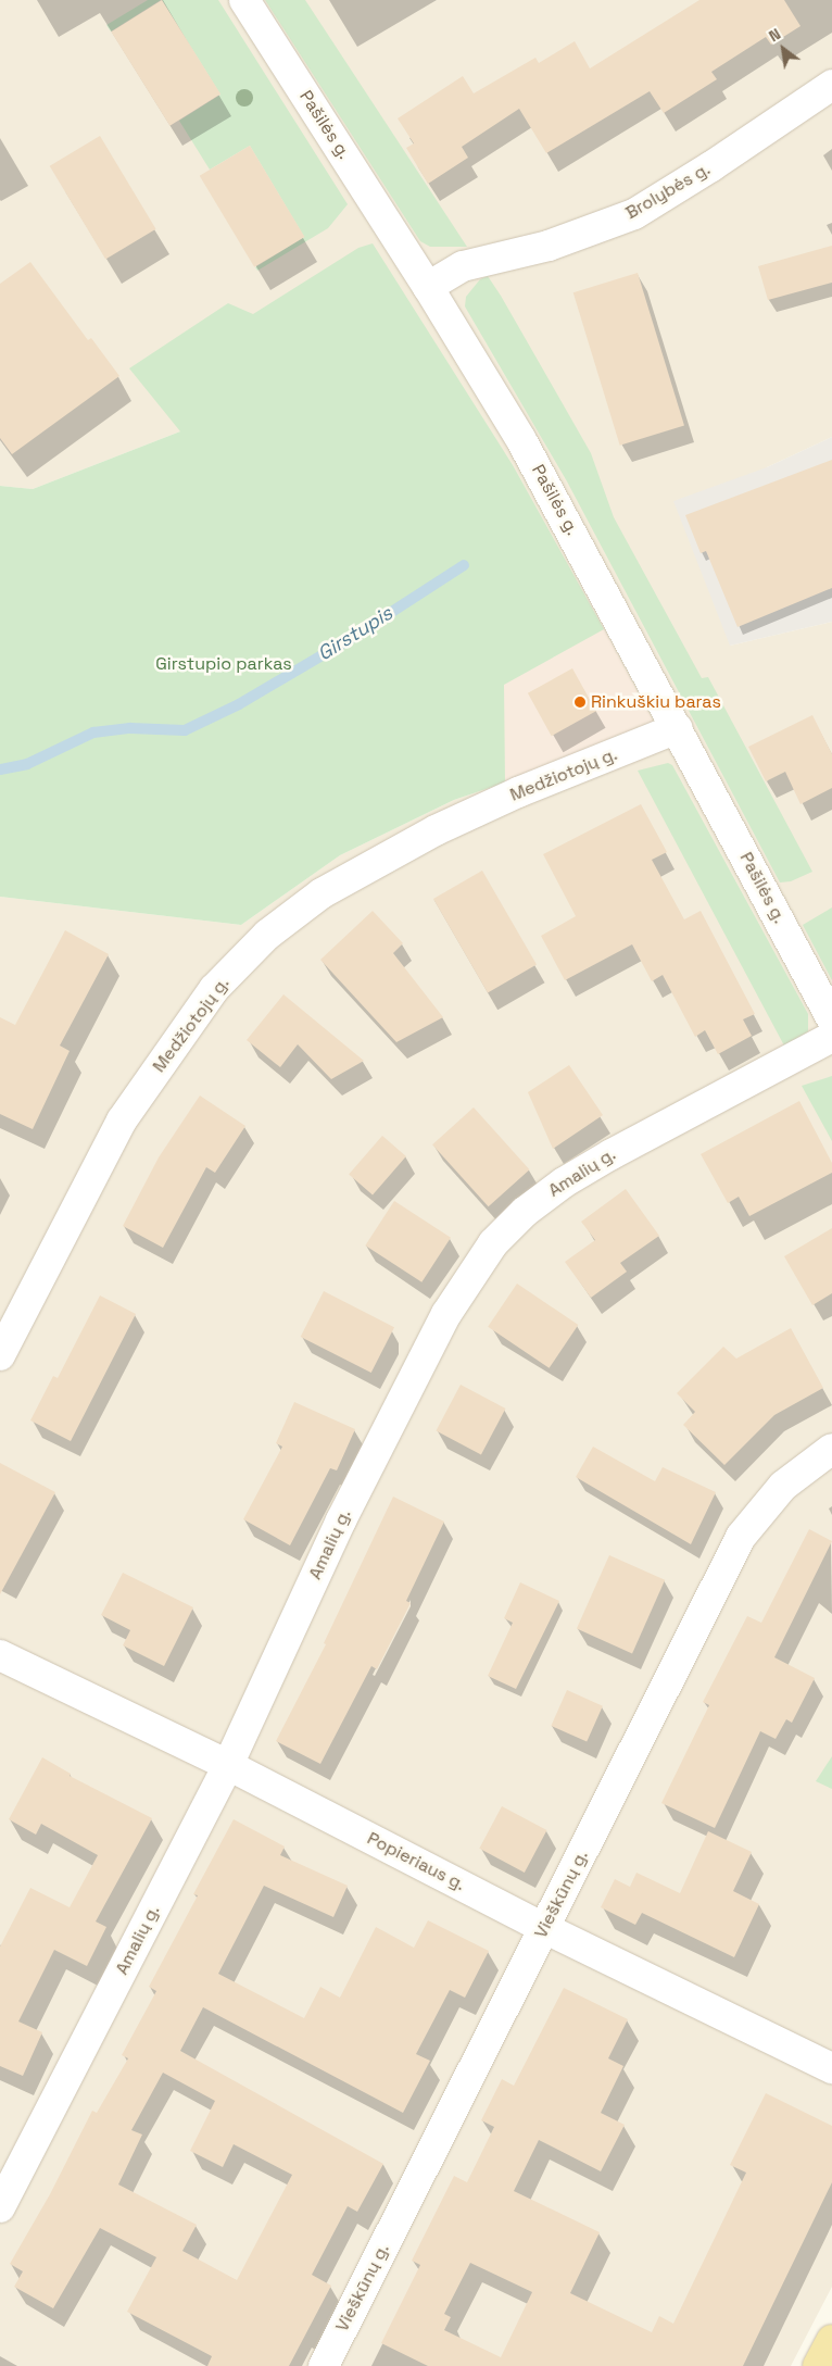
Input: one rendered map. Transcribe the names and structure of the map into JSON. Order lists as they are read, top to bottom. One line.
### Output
{"streets":{"street":["Pašilės g.","Brolybės g.","Medžiotojų g.","Amalių g.","Popieriaus g.","Vieškūnų g."]},"crossings":[["Pašilės g.","Brolybės g."],["Pašilės g.","Medžiotojų g."],["Amalių g.","Popieriaus g."],["Popieriaus g.","Vieškūnų g."]],"water":["Girstupis"],"parks":["Girstupio parkas"],"places":["Rinkuškiu baras"],"north":"top left"}
